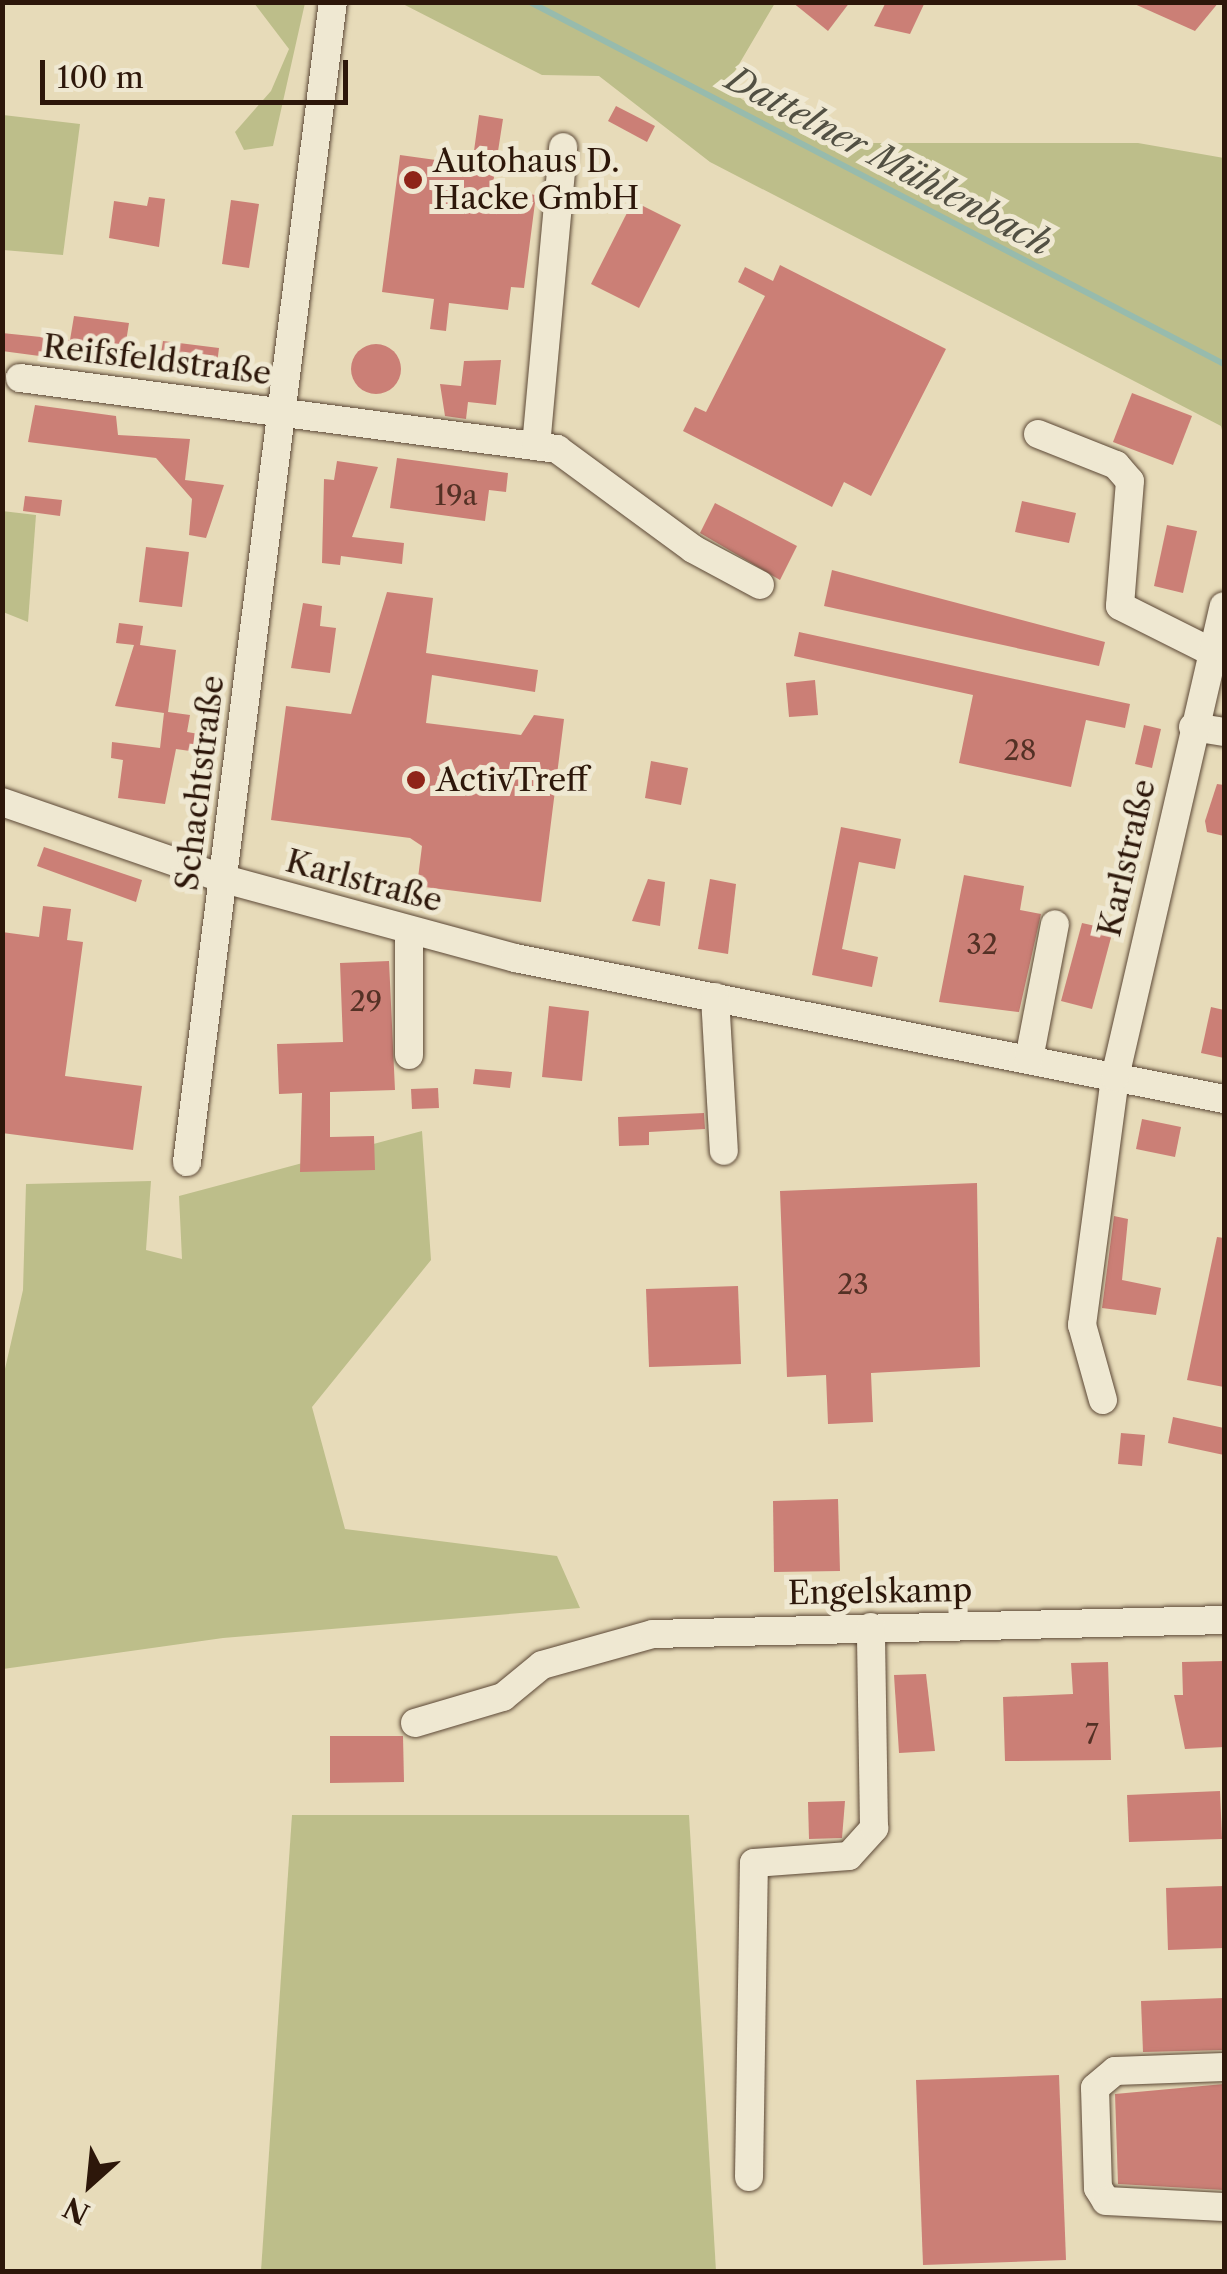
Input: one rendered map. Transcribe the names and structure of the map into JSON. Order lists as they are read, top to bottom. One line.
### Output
{"streets":{"street":["Reifsfeldstraße","Schachtstraße","Karlstraße","Engelskamp"]},"crossings":[["Reifsfeldstraße","Schachtstraße"],["Schachtstraße","Karlstraße"]],"water":["Dattelner Mühlenbach"],"places":["Autohaus D. Hacke GmbH","ActivTreff"],"house_numbers":["19a","28","32","29","23","7"],"scale_bar":"100 m","north":"bottom left"}
